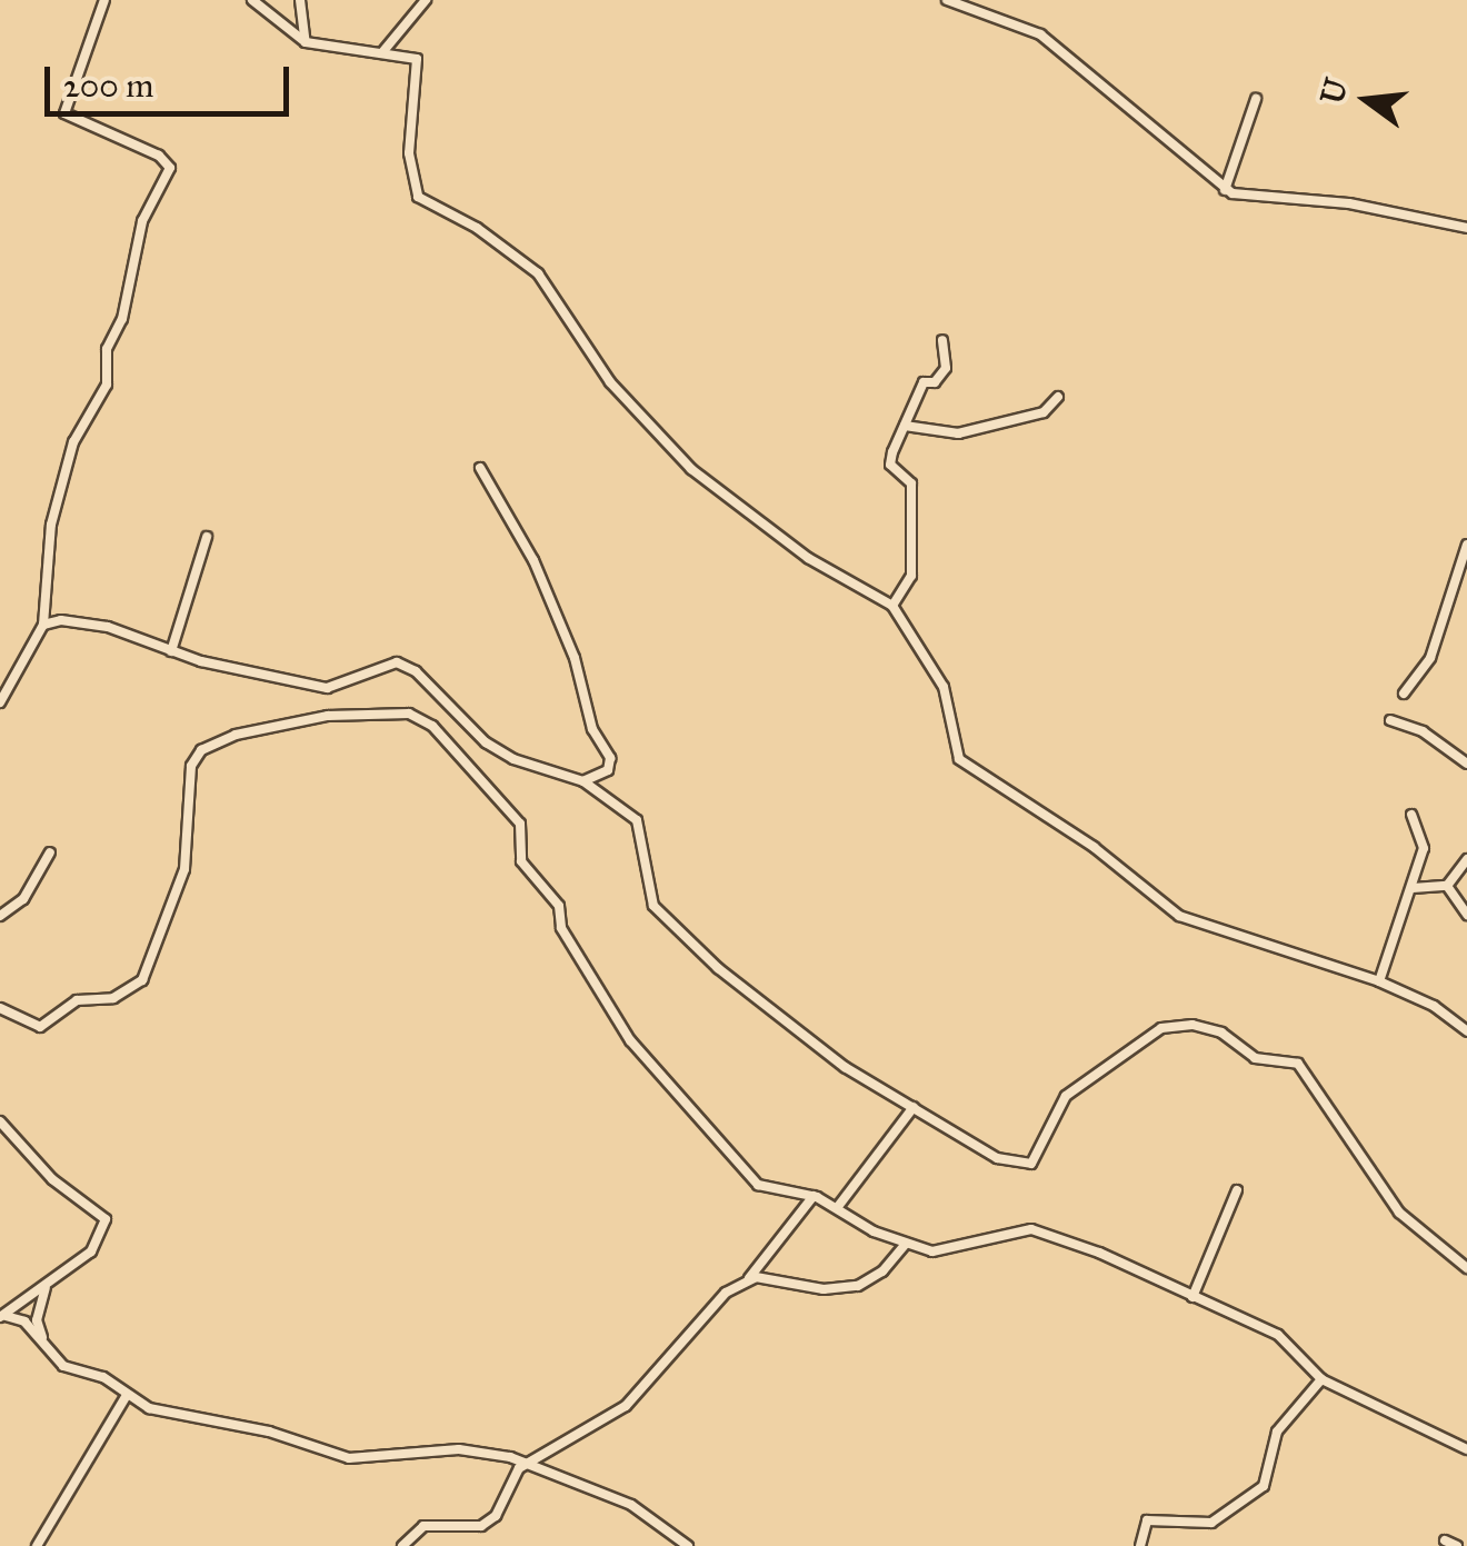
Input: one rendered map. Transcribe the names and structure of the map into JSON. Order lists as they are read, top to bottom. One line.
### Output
{"scale_bar":"200 m","north":"left"}
